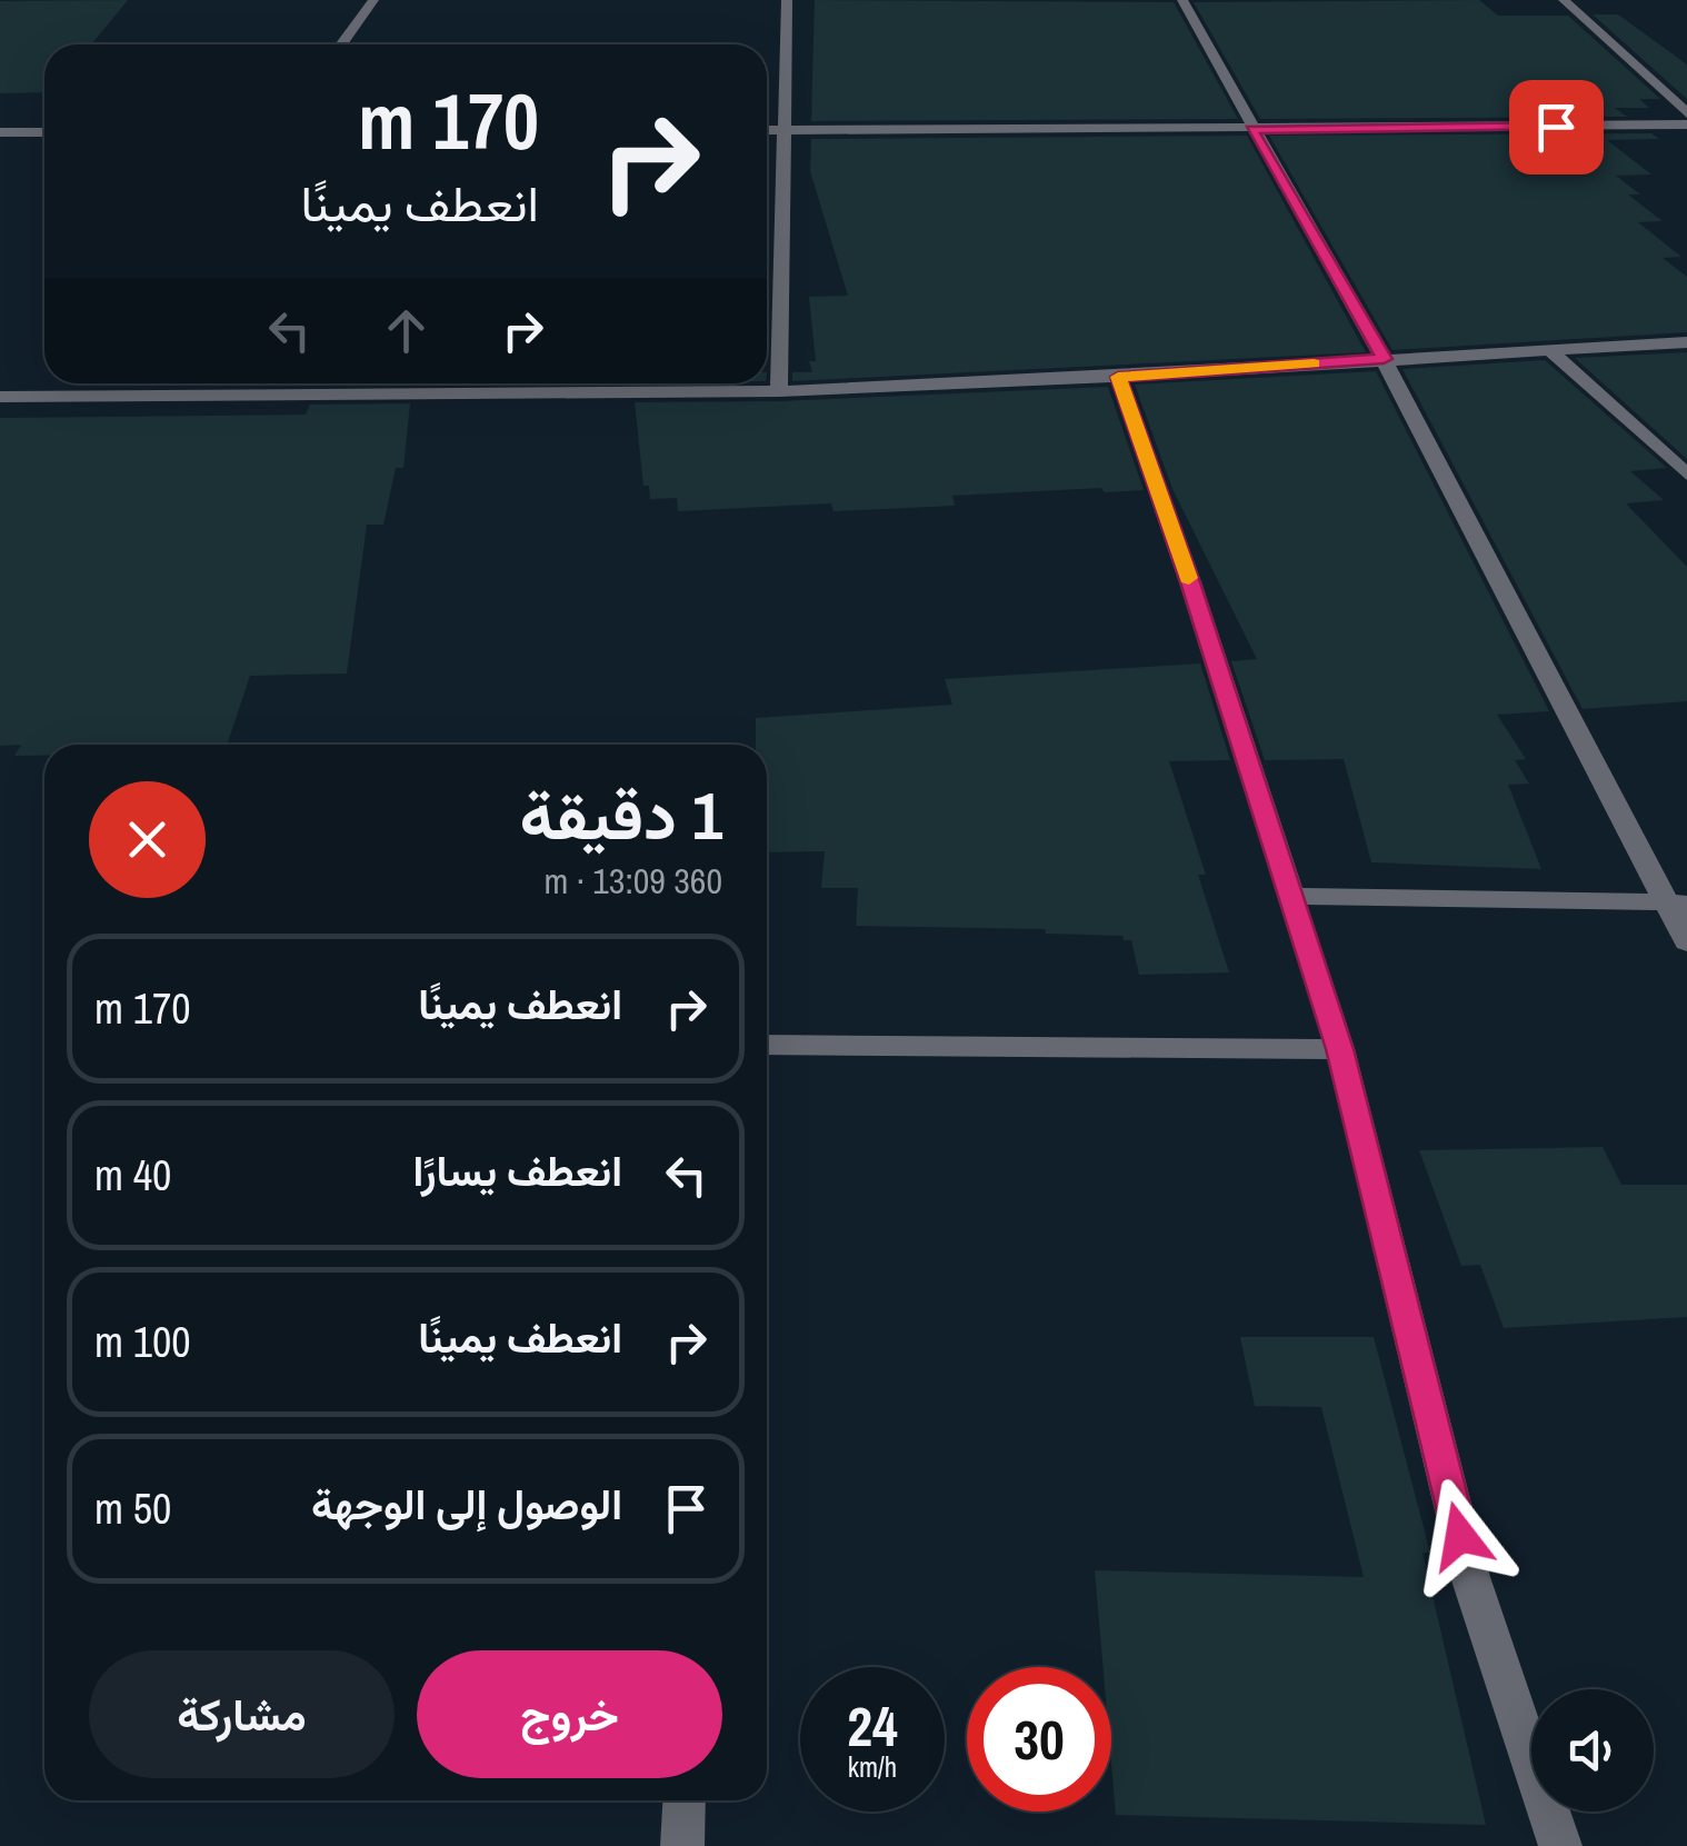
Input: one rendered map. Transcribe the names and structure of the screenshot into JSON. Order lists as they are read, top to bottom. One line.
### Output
{"page":{"turn":["170 m","انعطف يمينًا"],"heading":["1 دقيقة","360 m · 13:09"],"list":[{"name":"انعطف يمينًا","value":"170 m"},{"name":"انعطف يسارًا","value":"40 m"},{"name":"انعطف يمينًا","value":"100 m"},{"name":"الوصول إلى الوجهة","value":"50 m"}],"buttons":["خروج","مشاركة"],"speed":"24 km/h","limit":"30"}}
